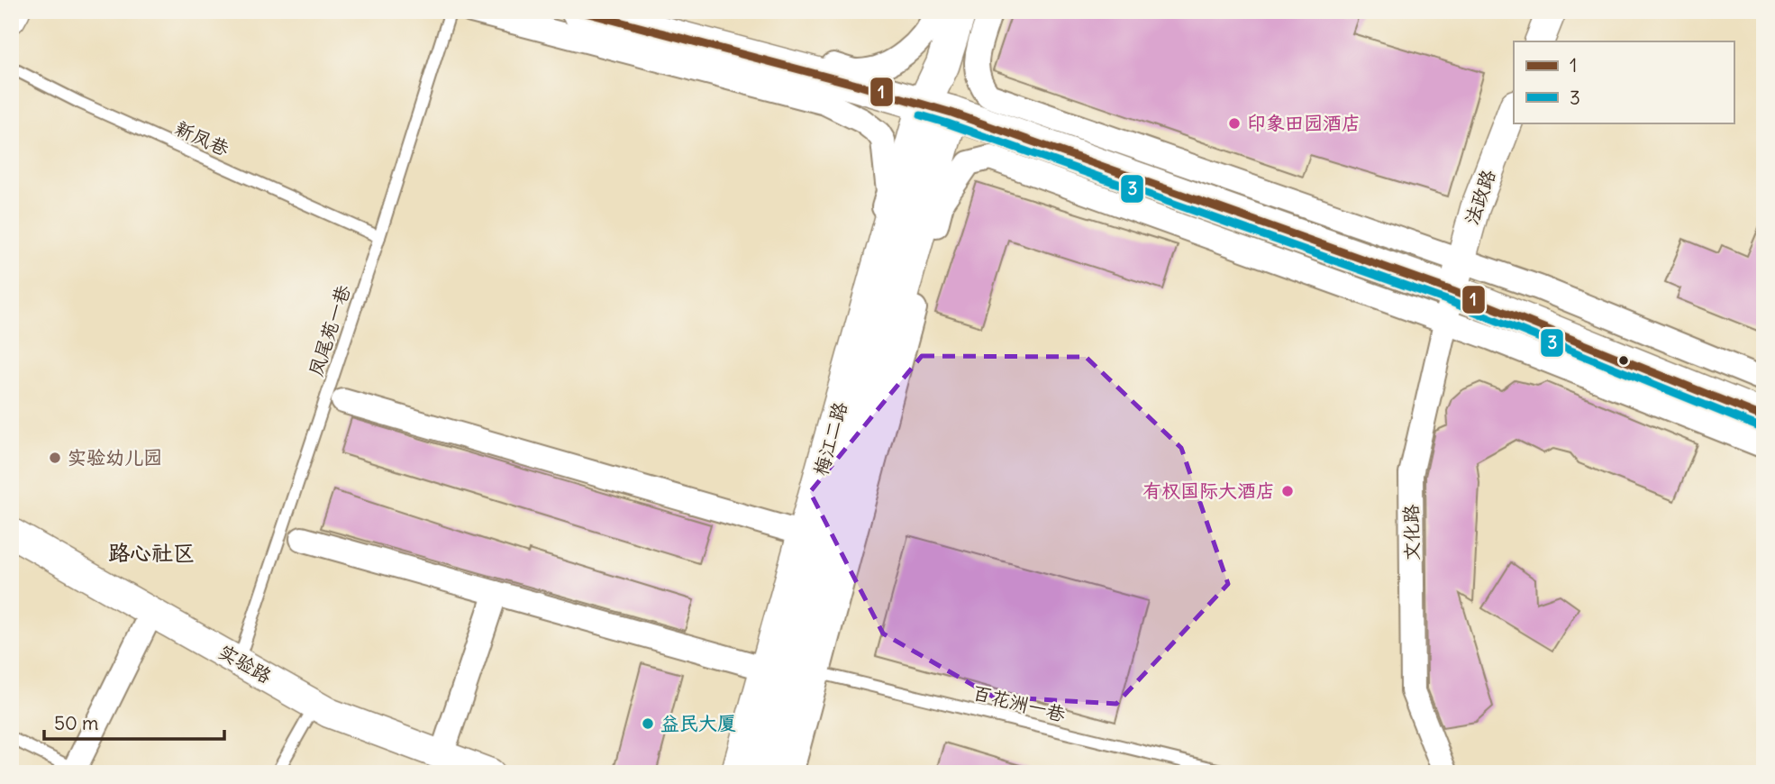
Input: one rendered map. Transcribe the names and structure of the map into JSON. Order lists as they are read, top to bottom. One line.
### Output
{"streets":{"main road":["梅江二路"],"street":["法政路","文化路","实验路"],"lane":["新凤巷","凤尾苑一巷","百花洲一巷"]},"crossings":[["新凤巷","凤尾苑一巷"],["法政路","文化路"],["凤尾苑一巷","实验路"],["梅江二路","百花洲一巷"]],"districts":["路心社区"],"places":["印象田园酒店","实验幼儿园","有权国际大酒店","益民大厦"],"lines":["transit line 1","transit line 3"],"legend":["1","3"],"scale_bar":"50 m"}
